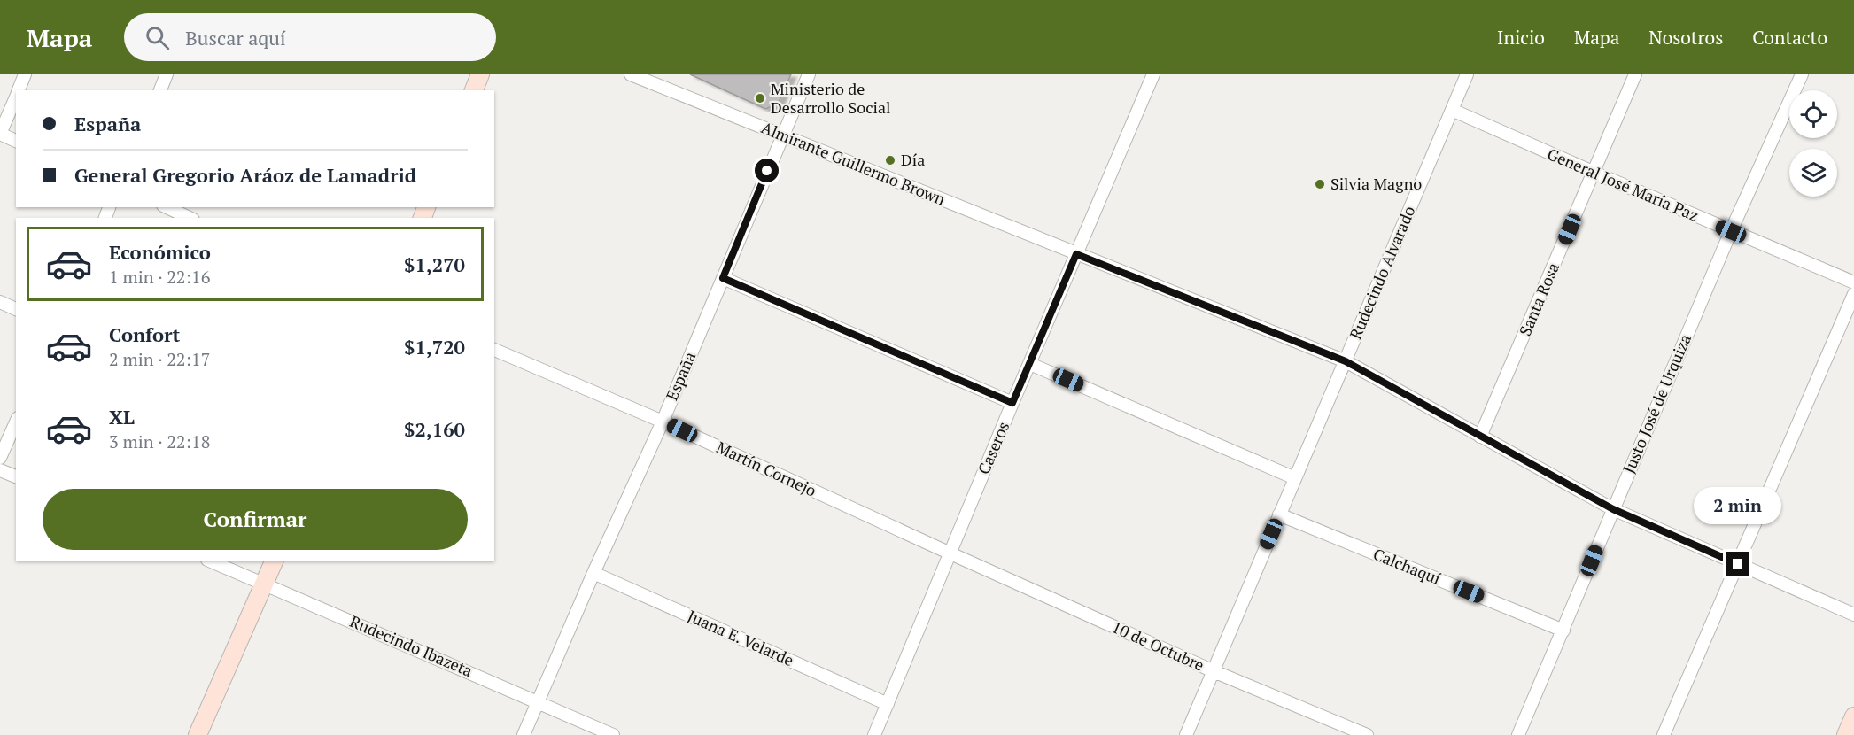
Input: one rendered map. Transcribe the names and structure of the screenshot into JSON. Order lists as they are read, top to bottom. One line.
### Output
{"streets":{"street":["Almirante Guillermo Brown","General José María Paz","Rudecindo Alvarado","Santa Rosa","España","Justo José de Urquiza","Caseros","Martín Cornejo","Calchaquí","Juana E. Velarde","Rudecindo Ibazeta","10 de Octubre"]},"crossings":[["Almirante Guillermo Brown","Rudecindo Alvarado"],["Almirante Guillermo Brown","Santa Rosa"],["Almirante Guillermo Brown","España"],["Almirante Guillermo Brown","Justo José de Urquiza"],["Almirante Guillermo Brown","Caseros"],["General José María Paz","Rudecindo Alvarado"],["General José María Paz","Santa Rosa"],["General José María Paz","Justo José de Urquiza"],["Rudecindo Alvarado","Calchaquí"],["Rudecindo Alvarado","10 de Octubre"],["España","Martín Cornejo"],["España","Juana E. Velarde"],["España","Rudecindo Ibazeta"],["Justo José de Urquiza","Calchaquí"],["Caseros","Martín Cornejo"],["Caseros","Juana E. Velarde"],["Caseros","10 de Octubre"],["Martín Cornejo","10 de Octubre"]],"places":["Ministerio de Desarrollo Social","Día","Silvia Magno"],"page":{"header":"Mapa","search":"Buscar aquí","nav":["Inicio","Mapa","Nosotros","Contacto"],"banner":["España","General Gregorio Aráoz de Lamadrid"],"list":[{"name":"Económico","note":"1 min · 22:16","value":"$1,270"},{"name":"Confort","note":"2 min · 22:17","value":"$1,720"},{"name":"XL","note":"3 min · 22:18","value":"$2,160"}],"buttons":"Confirmar","bubble":"2 min"}}
